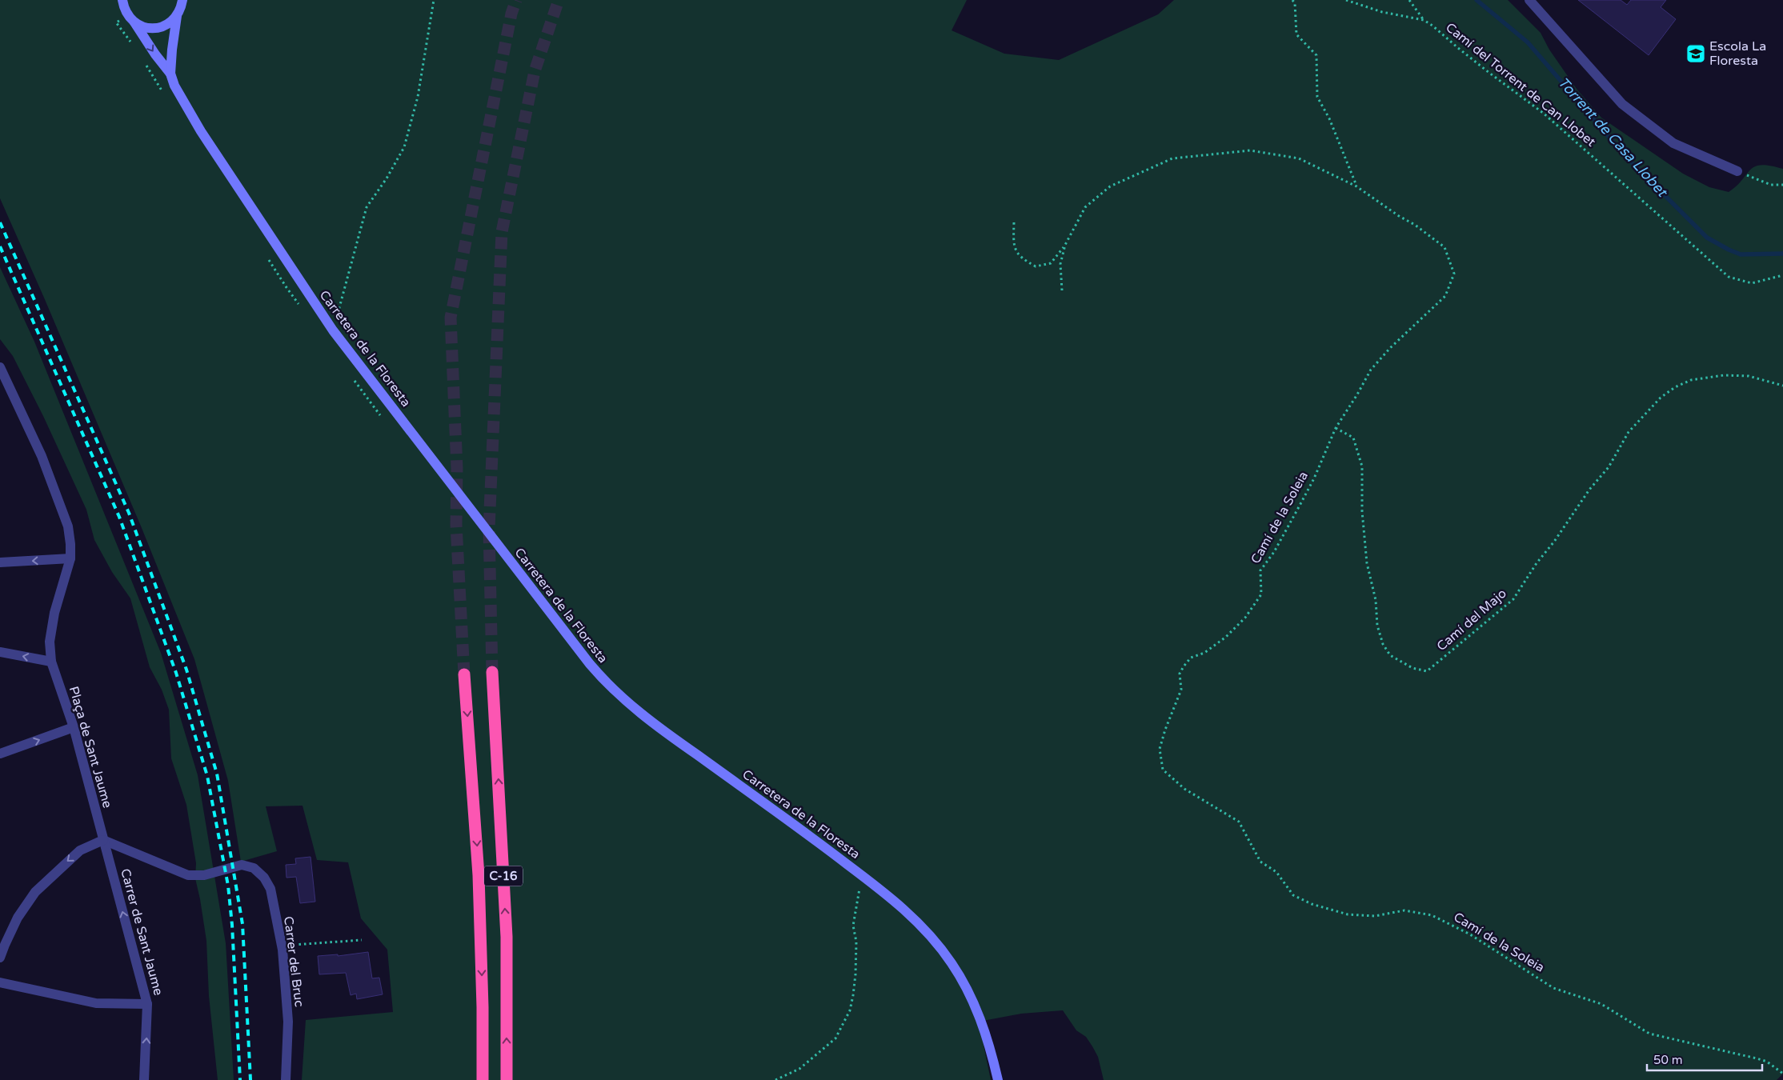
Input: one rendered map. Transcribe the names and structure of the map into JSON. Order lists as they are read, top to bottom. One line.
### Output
{"streets":{"highway":["C-16"],"main road":["Carretera de la Floresta"],"street":["Plaça de Sant Jaume","Carrer de Sant Jaume","Carrer del Bruc"],"path":["Camí del Torrent de Can Llobet","Camí de la Soleia","Camí del Majo"]},"crossings":[["Camí de la Soleia","Camí del Majo"],["Plaça de Sant Jaume","Carrer de Sant Jaume"],["Plaça de Sant Jaume","Carrer del Bruc"],["Carrer de Sant Jaume","Carrer del Bruc"]],"one_way":["Carrer de Sant Jaume"],"water":["Torrent de Casa Llobet"],"places":{"school or university":["Escola La Floresta"]},"scale_bar":"50 m"}
